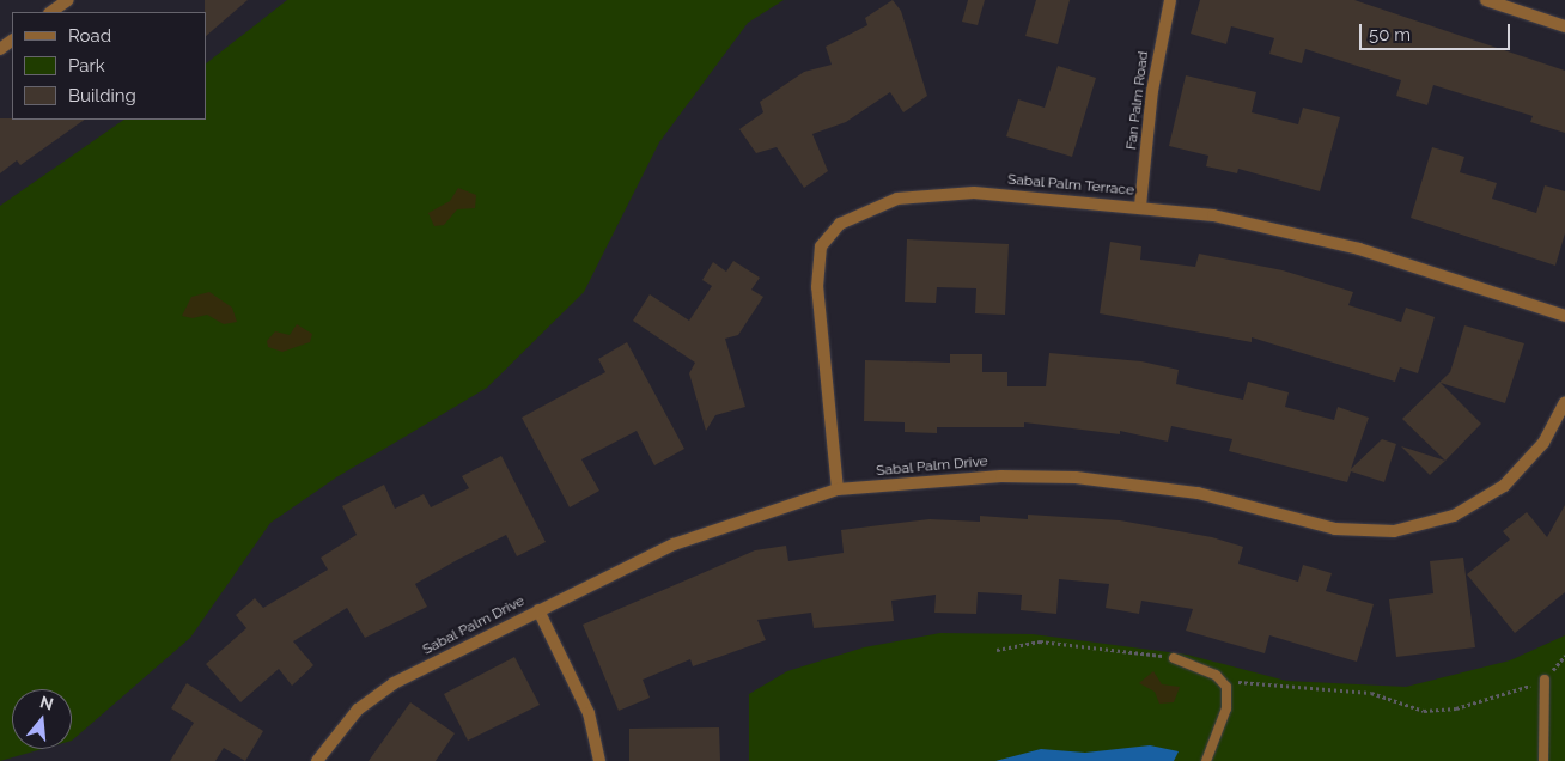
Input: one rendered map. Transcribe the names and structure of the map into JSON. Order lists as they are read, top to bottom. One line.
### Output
{"streets":{"street":["Fan Palm Road","Sabal Palm Terrace","Sabal Palm Drive"]},"crossings":[["Fan Palm Road","Sabal Palm Terrace"],["Sabal Palm Terrace","Sabal Palm Drive"]],"legend":["Road","Park","Building"],"scale_bar":"50 m","north":"top"}
